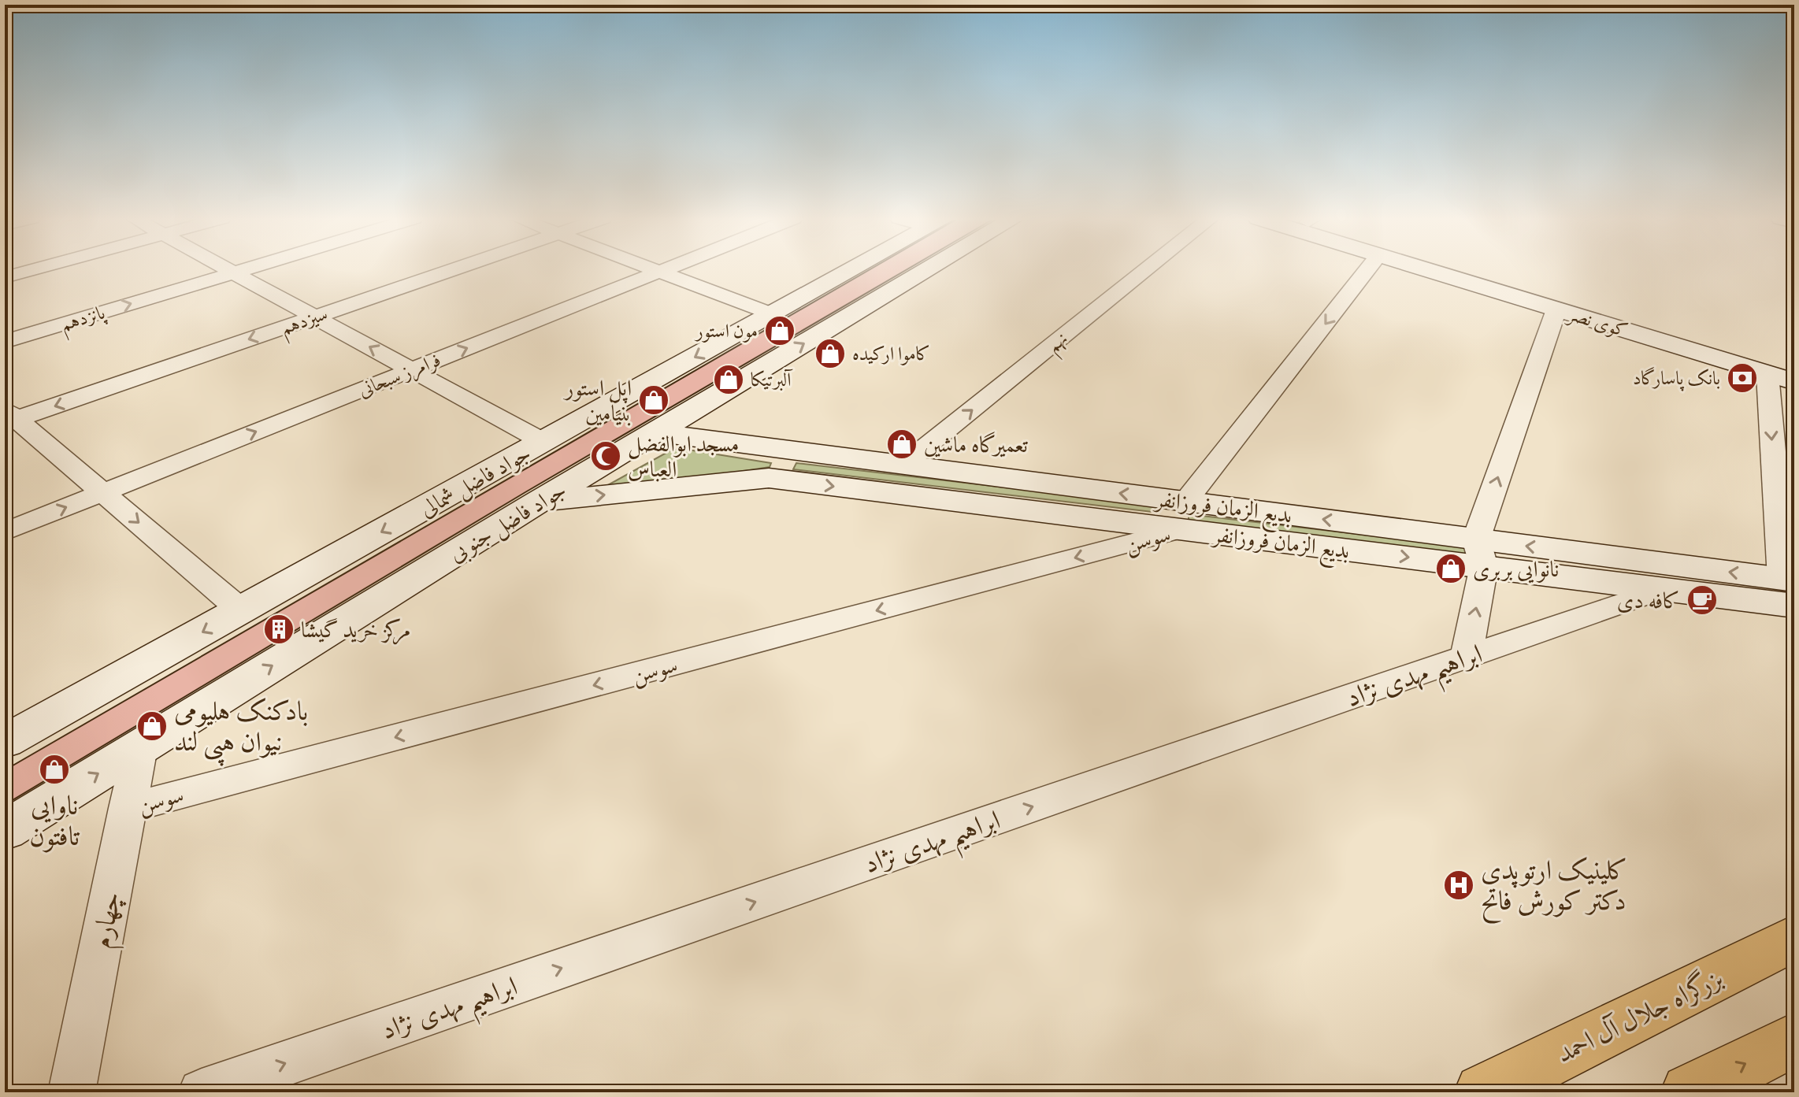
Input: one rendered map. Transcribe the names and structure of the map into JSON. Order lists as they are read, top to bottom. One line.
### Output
{"streets":{"highway":["بزرگراه جلال آل احمد"],"street":["پانزدهم","سیزدهم","کوی نصر","نهم","فرامرز سبحانی","جواد فاضل شمالی","بدیع‌ الزمان فروزانفر","جواد فاضل جنوبی","سوسن","بدیع الزمان فروزانفر","ابراهیم مهدی نژاد","چهارم"]},"crossings":[["نهم","بدیع‌ الزمان فروزانفر"],["بدیع‌ الزمان فروزانفر","جواد فاضل جنوبی"],["بدیع‌ الزمان فروزانفر","سوسن"],["بدیع‌ الزمان فروزانفر","بدیع الزمان فروزانفر"],["جواد فاضل جنوبی","بدیع الزمان فروزانفر"],["جواد فاضل جنوبی","چهارم"],["سوسن","بدیع الزمان فروزانفر"],["سوسن","چهارم"],["بدیع الزمان فروزانفر","ابراهیم مهدی نژاد"]],"one_way":["پانزدهم","سیزدهم","فرامرز سبحانی","جواد فاضل شمالی","بدیع‌ الزمان فروزانفر","جواد فاضل جنوبی","سوسن","بدیع الزمان فروزانفر","ابراهیم مهدی نژاد"],"places":{"shop":["مون استور","کاموا ارکیده","آلبرتیکا","اپل استور بنیامین","تعمیرگاه ماشین","نانوایی بربری","بادکنک هلیومی نیوان هپی لند","ناوایی تافتون"],"bank":["بانک پاسارگاد"],"mosque":["مسجد ابوالفضل العباس"],"cafe":["کافه دی"],"building":["مرکز خرید گیشا"],"hospital":["کلینیک ارتوپدی دکتر کورش فاتح"]}}
